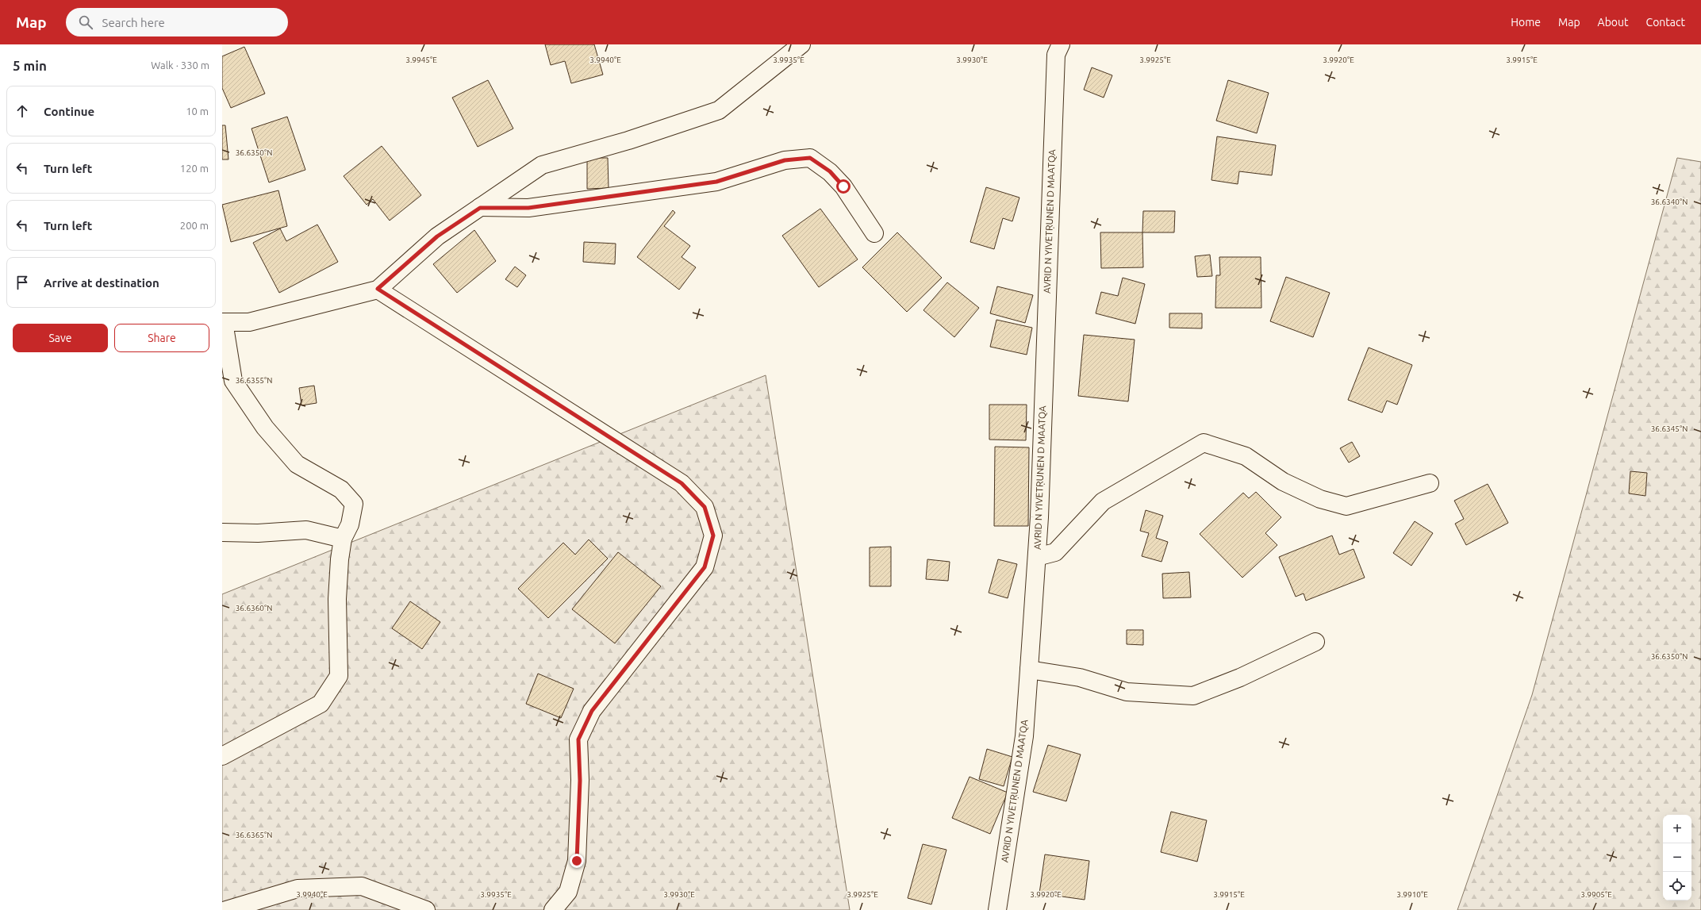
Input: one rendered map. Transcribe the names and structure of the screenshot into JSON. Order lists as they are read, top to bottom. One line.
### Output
{"streets":{"street":["AVRID N YIVETṚUNEN D MAATQA"]},"page":{"header":"Map","search":"Search here","nav":["Home","Map","About","Contact"],"heading":["5 min","Walk · 330 m"],"list":[["Continue","10 m"],["Turn left","120 m"],["Turn left","200 m"],"Arrive at destination"],"buttons":["Save","Share"],"map_buttons":["+","−"]},"coordinates":["3.9945°E","3.9940°E","3.9935°E","3.9930°E","3.9925°E","3.9920°E","3.9915°E","36.6350°N","36.6340°N","36.6355°N","36.6345°N","36.6360°N","36.6365°N","3.9910°E","3.9905°E"]}
